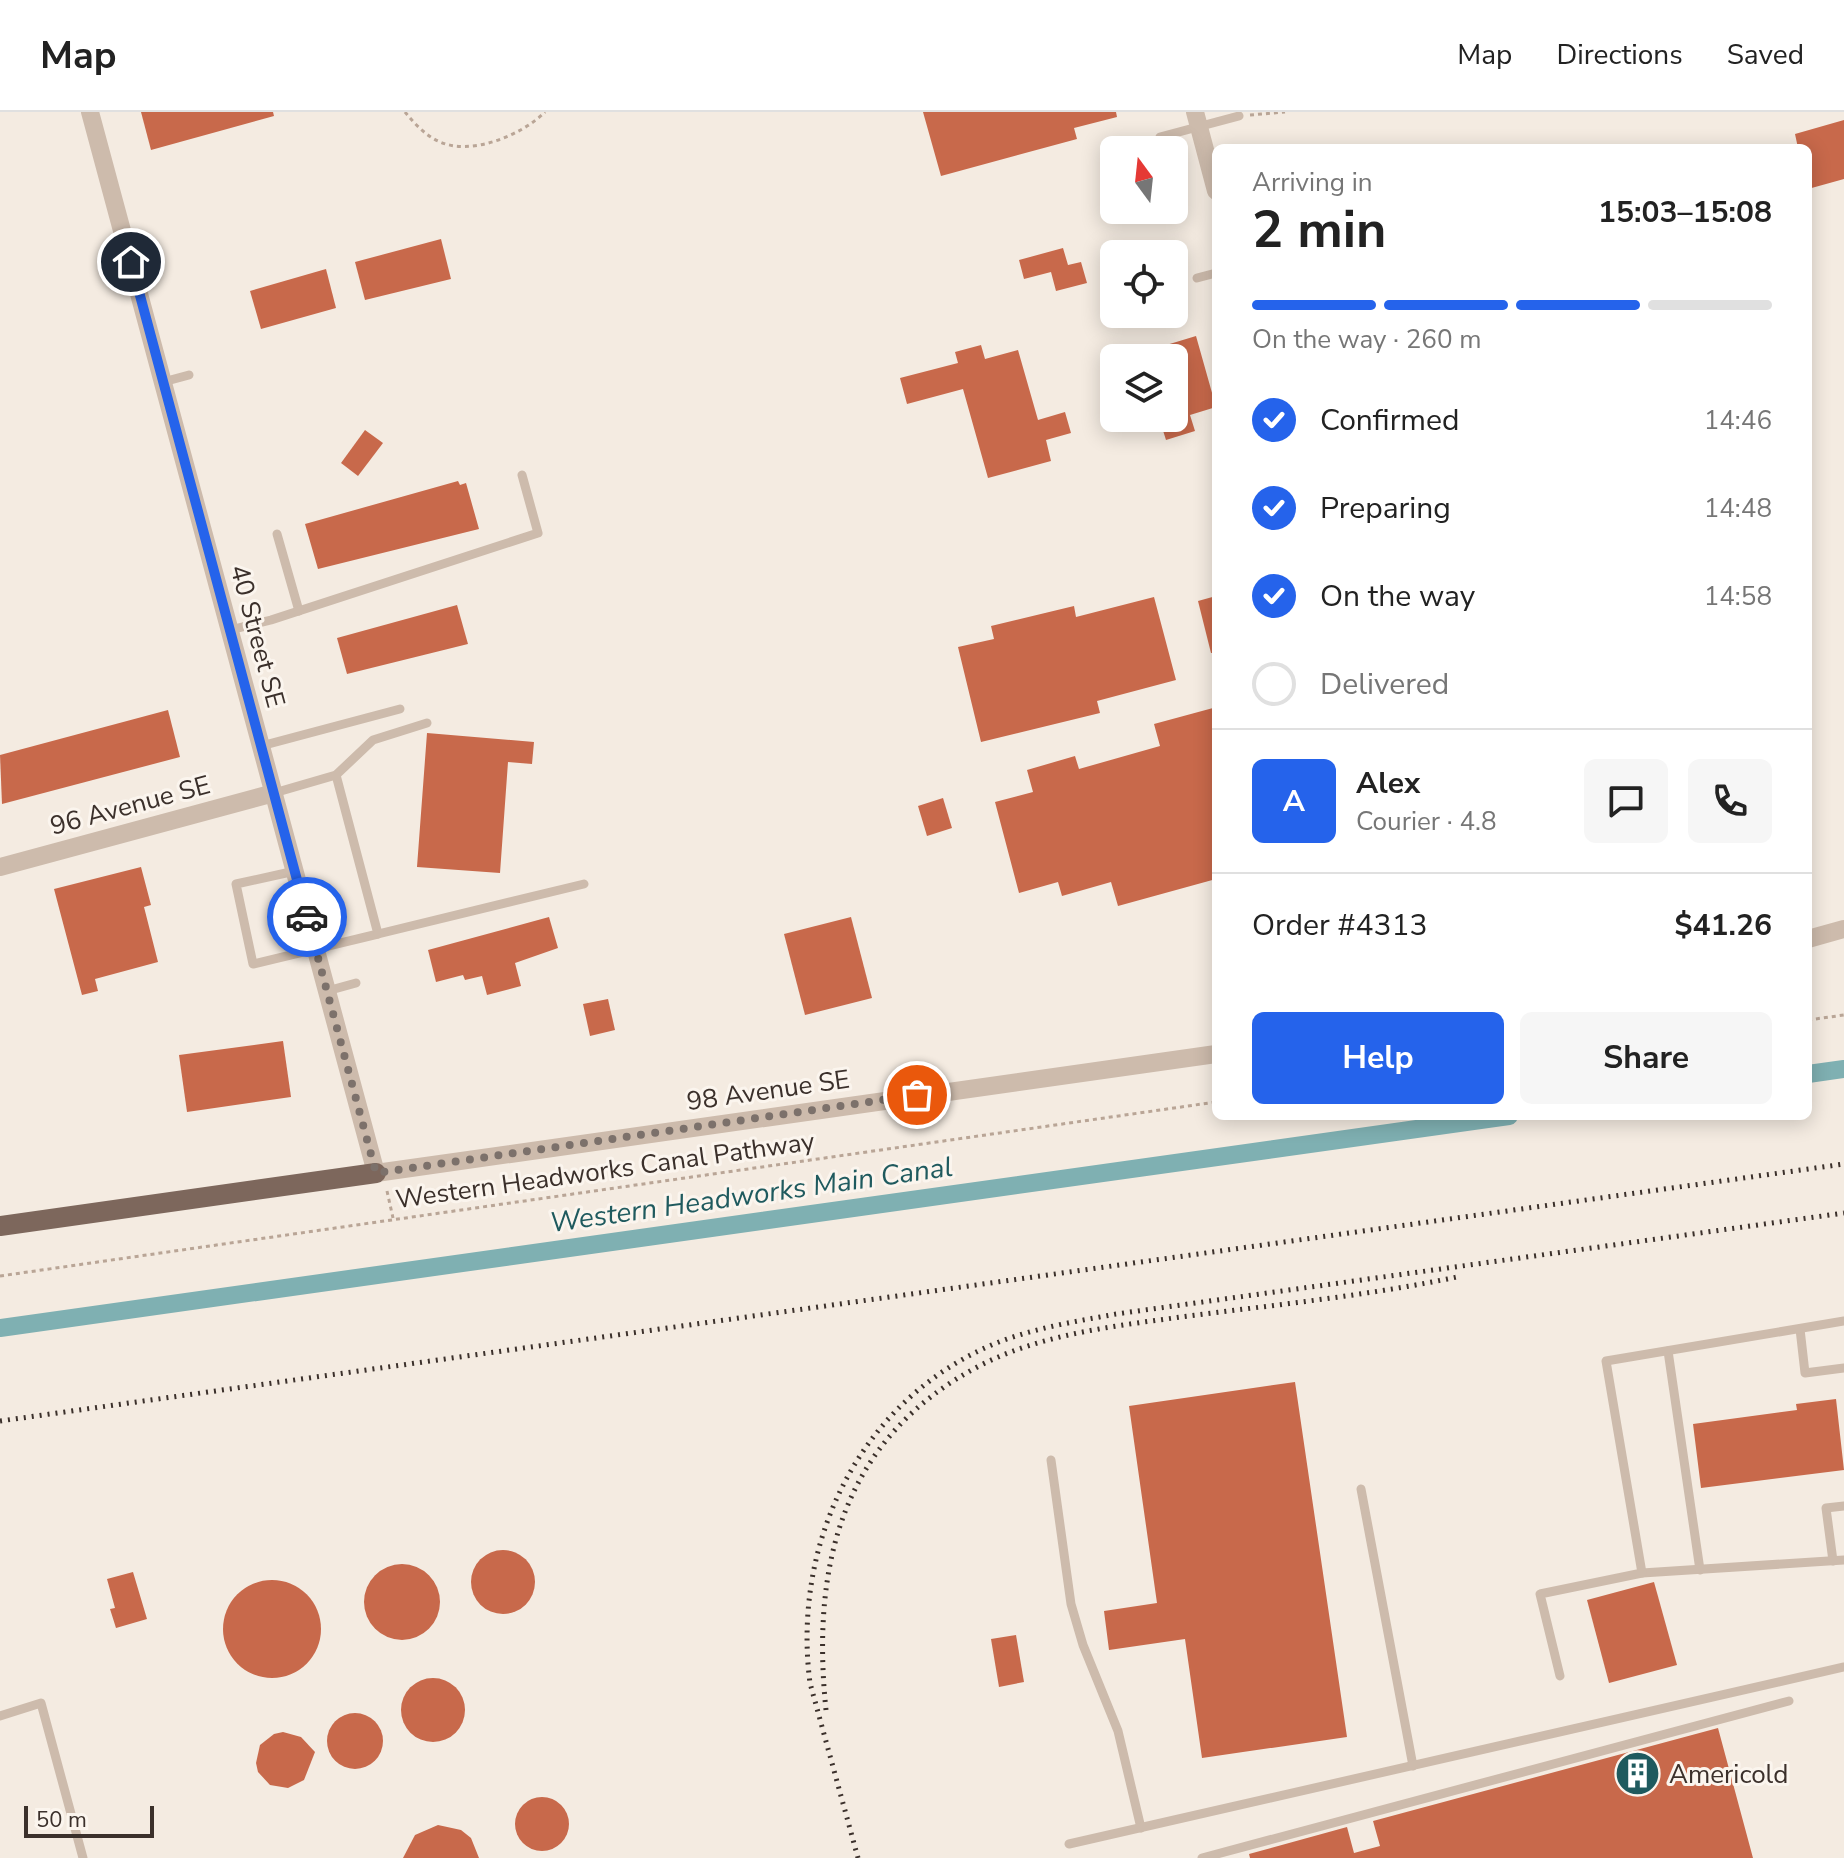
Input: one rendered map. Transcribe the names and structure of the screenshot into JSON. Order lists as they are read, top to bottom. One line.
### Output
{"streets":{"street":["40 Street SE","96 Avenue SE","98 Avenue SE"],"path":["Western Headworks Canal Pathway"]},"crossings":[["40 Street SE","96 Avenue SE"],["40 Street SE","98 Avenue SE"]],"water":["Western Headworks Main Canal"],"places":{"building":["Americold"]},"scale_bar":"50 m","north":"top","page":{"header":"Map","nav":["Map","Directions","Saved"],"heading":["2 min","Arriving in","15:03–15:08"],"panel":["Alex","Courier · 4.8","Order #4313","$41.26"],"bar":"On the way · 260 m","list":[["Confirmed","14:46"],["Preparing","14:48"],["On the way","14:58"],"Delivered"],"round":"A","buttons":["Help","Share"],"scale":"50 m"}}
